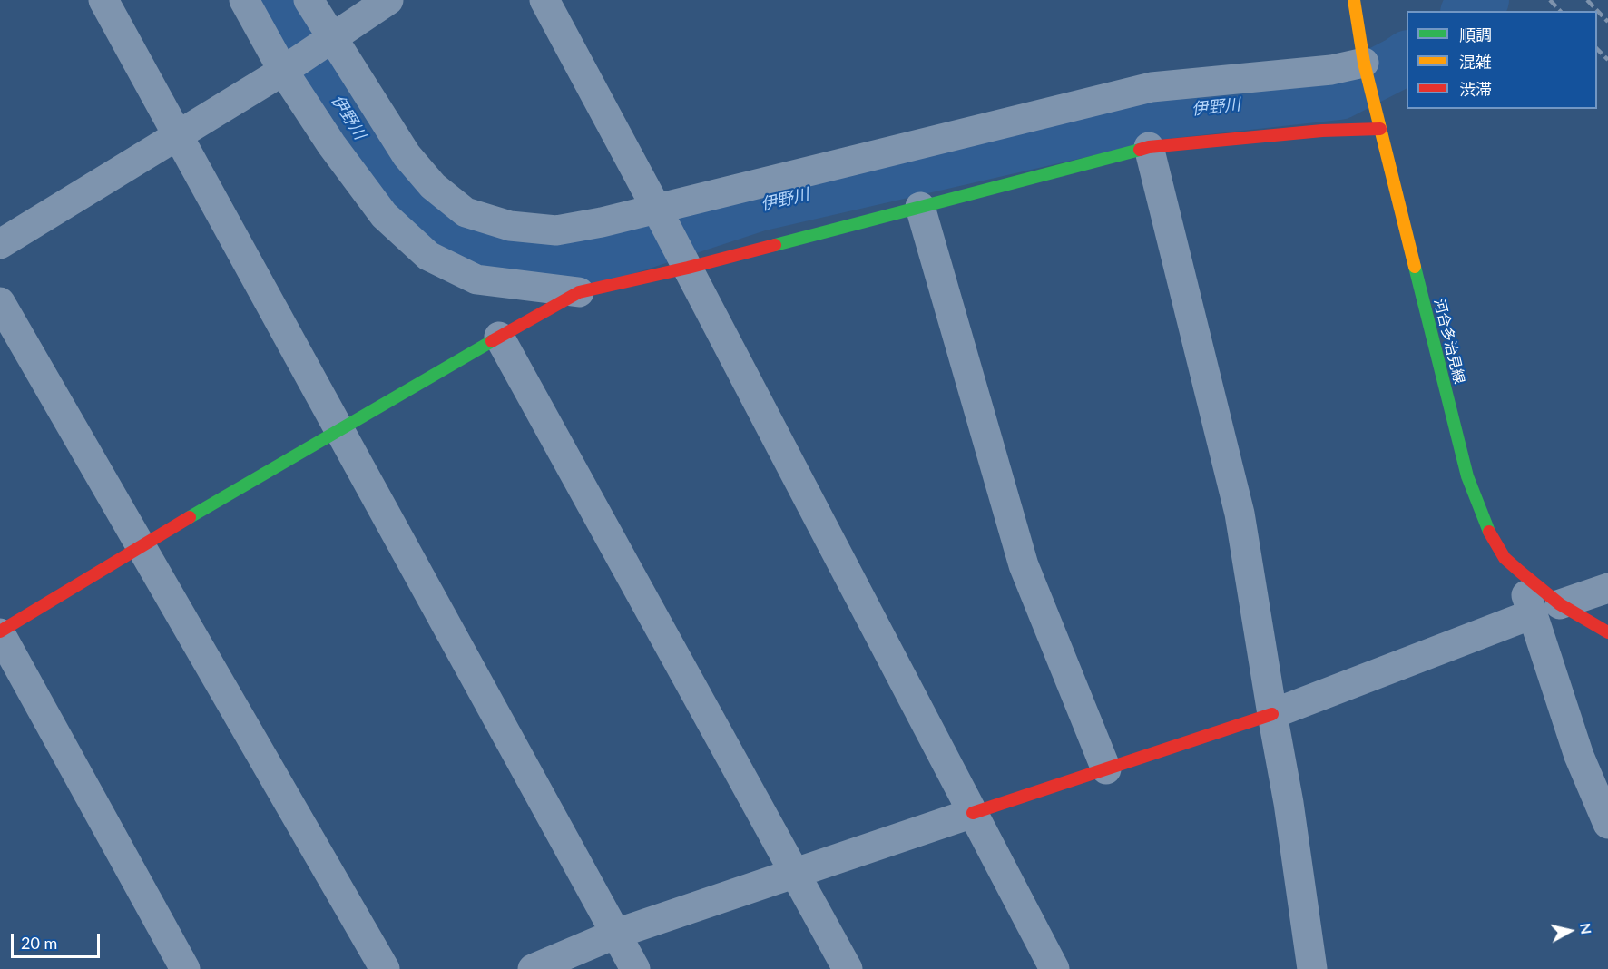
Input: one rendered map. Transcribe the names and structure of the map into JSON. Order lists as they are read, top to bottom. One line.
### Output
{"streets":{"street":["河合多治見線"]},"water":["伊野川"],"legend":["順調","混雑","渋滞"],"scale_bar":"20 m","north":"right"}
